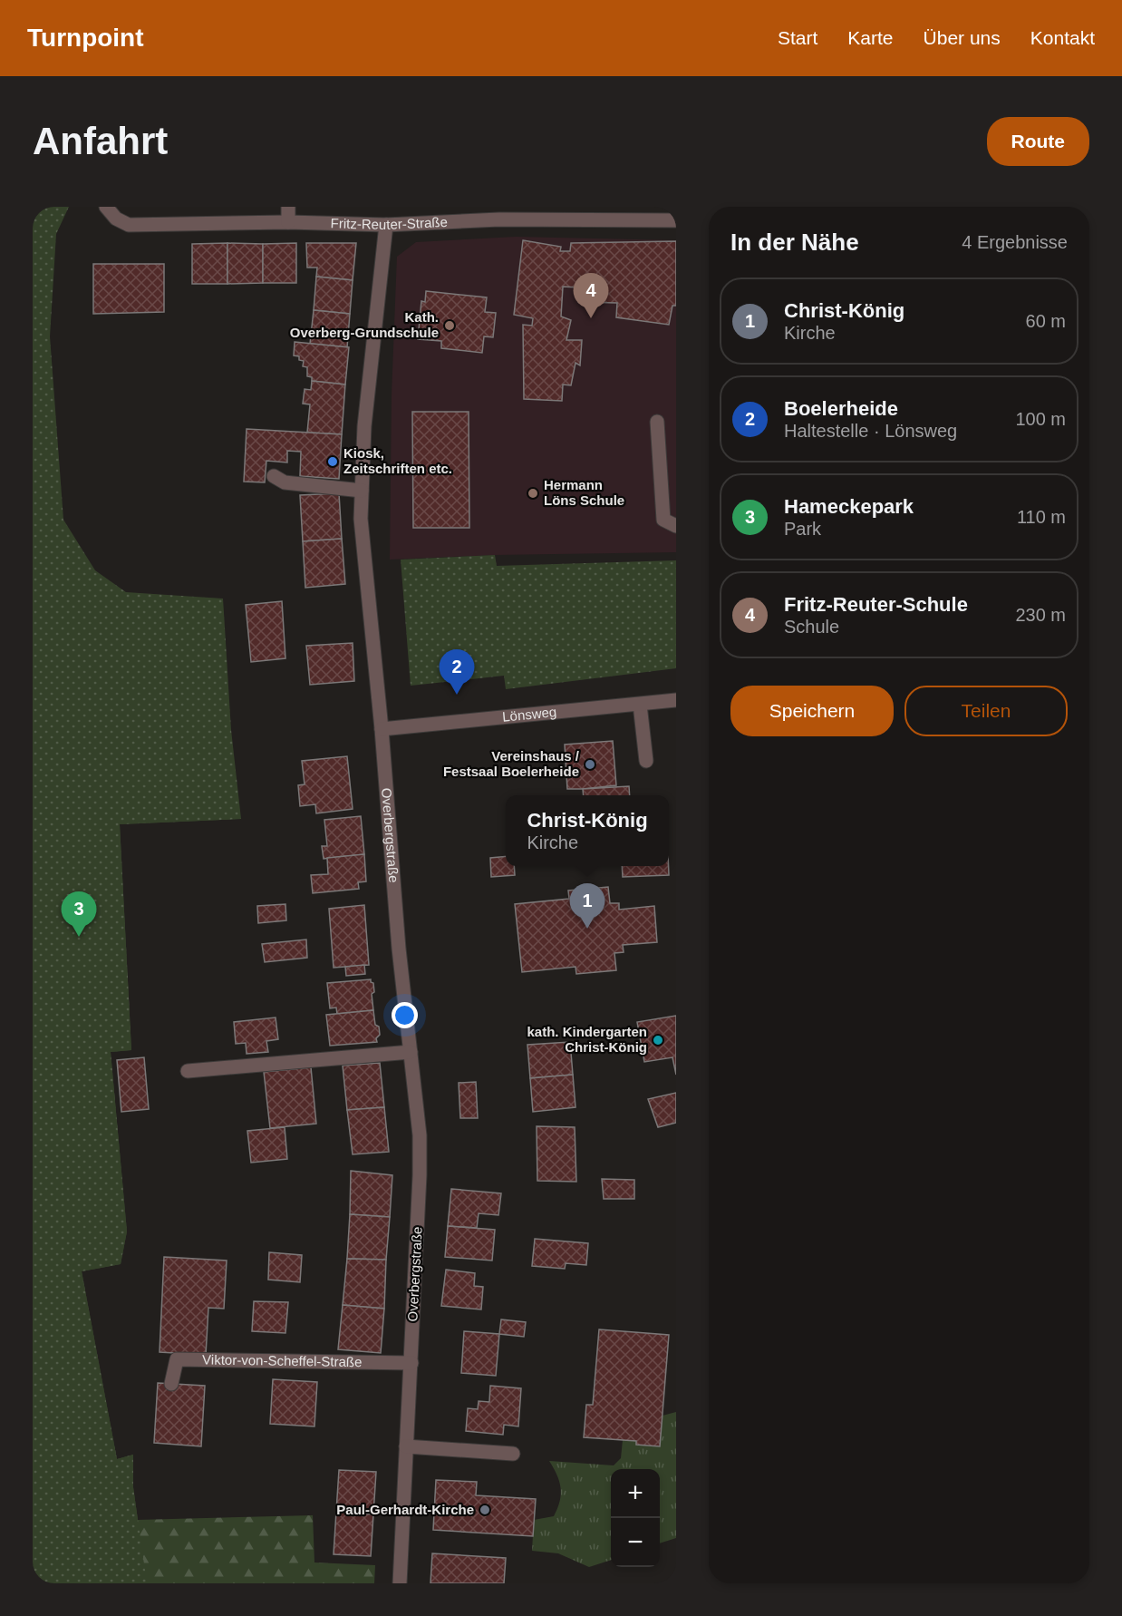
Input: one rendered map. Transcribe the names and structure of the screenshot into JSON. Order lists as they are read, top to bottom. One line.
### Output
{"streets":{"street":["Fritz-Reuter-Straße","Lönsweg","Overbergstraße","Viktor-von-Scheffel-Straße"]},"crossings":[["Fritz-Reuter-Straße","Overbergstraße"],["Lönsweg","Overbergstraße"],["Overbergstraße","Viktor-von-Scheffel-Straße"]],"places":["Kath. Overberg-Grundschule","Kiosk, Zeitschriften etc.","Hermann Löns Schule","Vereinshaus / Festsaal Boelerheide","kath. Kindergarten Christ-König","Paul-Gerhardt-Kirche"],"page":{"header":"Turnpoint","nav":["Start","Karte","Über uns","Kontakt"],"buttons":["Route",["Speichern","Teilen"]],"title":"Anfahrt","heading":["In der Nähe","4 Ergebnisse"],"pins":["4","2","1","3"],"list":[{"mark":"1","name":"Christ-König","note":"Kirche","value":"60 m"},{"mark":"2","name":"Boelerheide","note":"Haltestelle · Lönsweg","value":"100 m"},{"mark":"3","name":"Hameckepark","note":"Park","value":"110 m"},{"mark":"4","name":"Fritz-Reuter-Schule","note":"Schule","value":"230 m"}],"popup":["Christ-König","Kirche"],"map_buttons":["+","−"]}}
